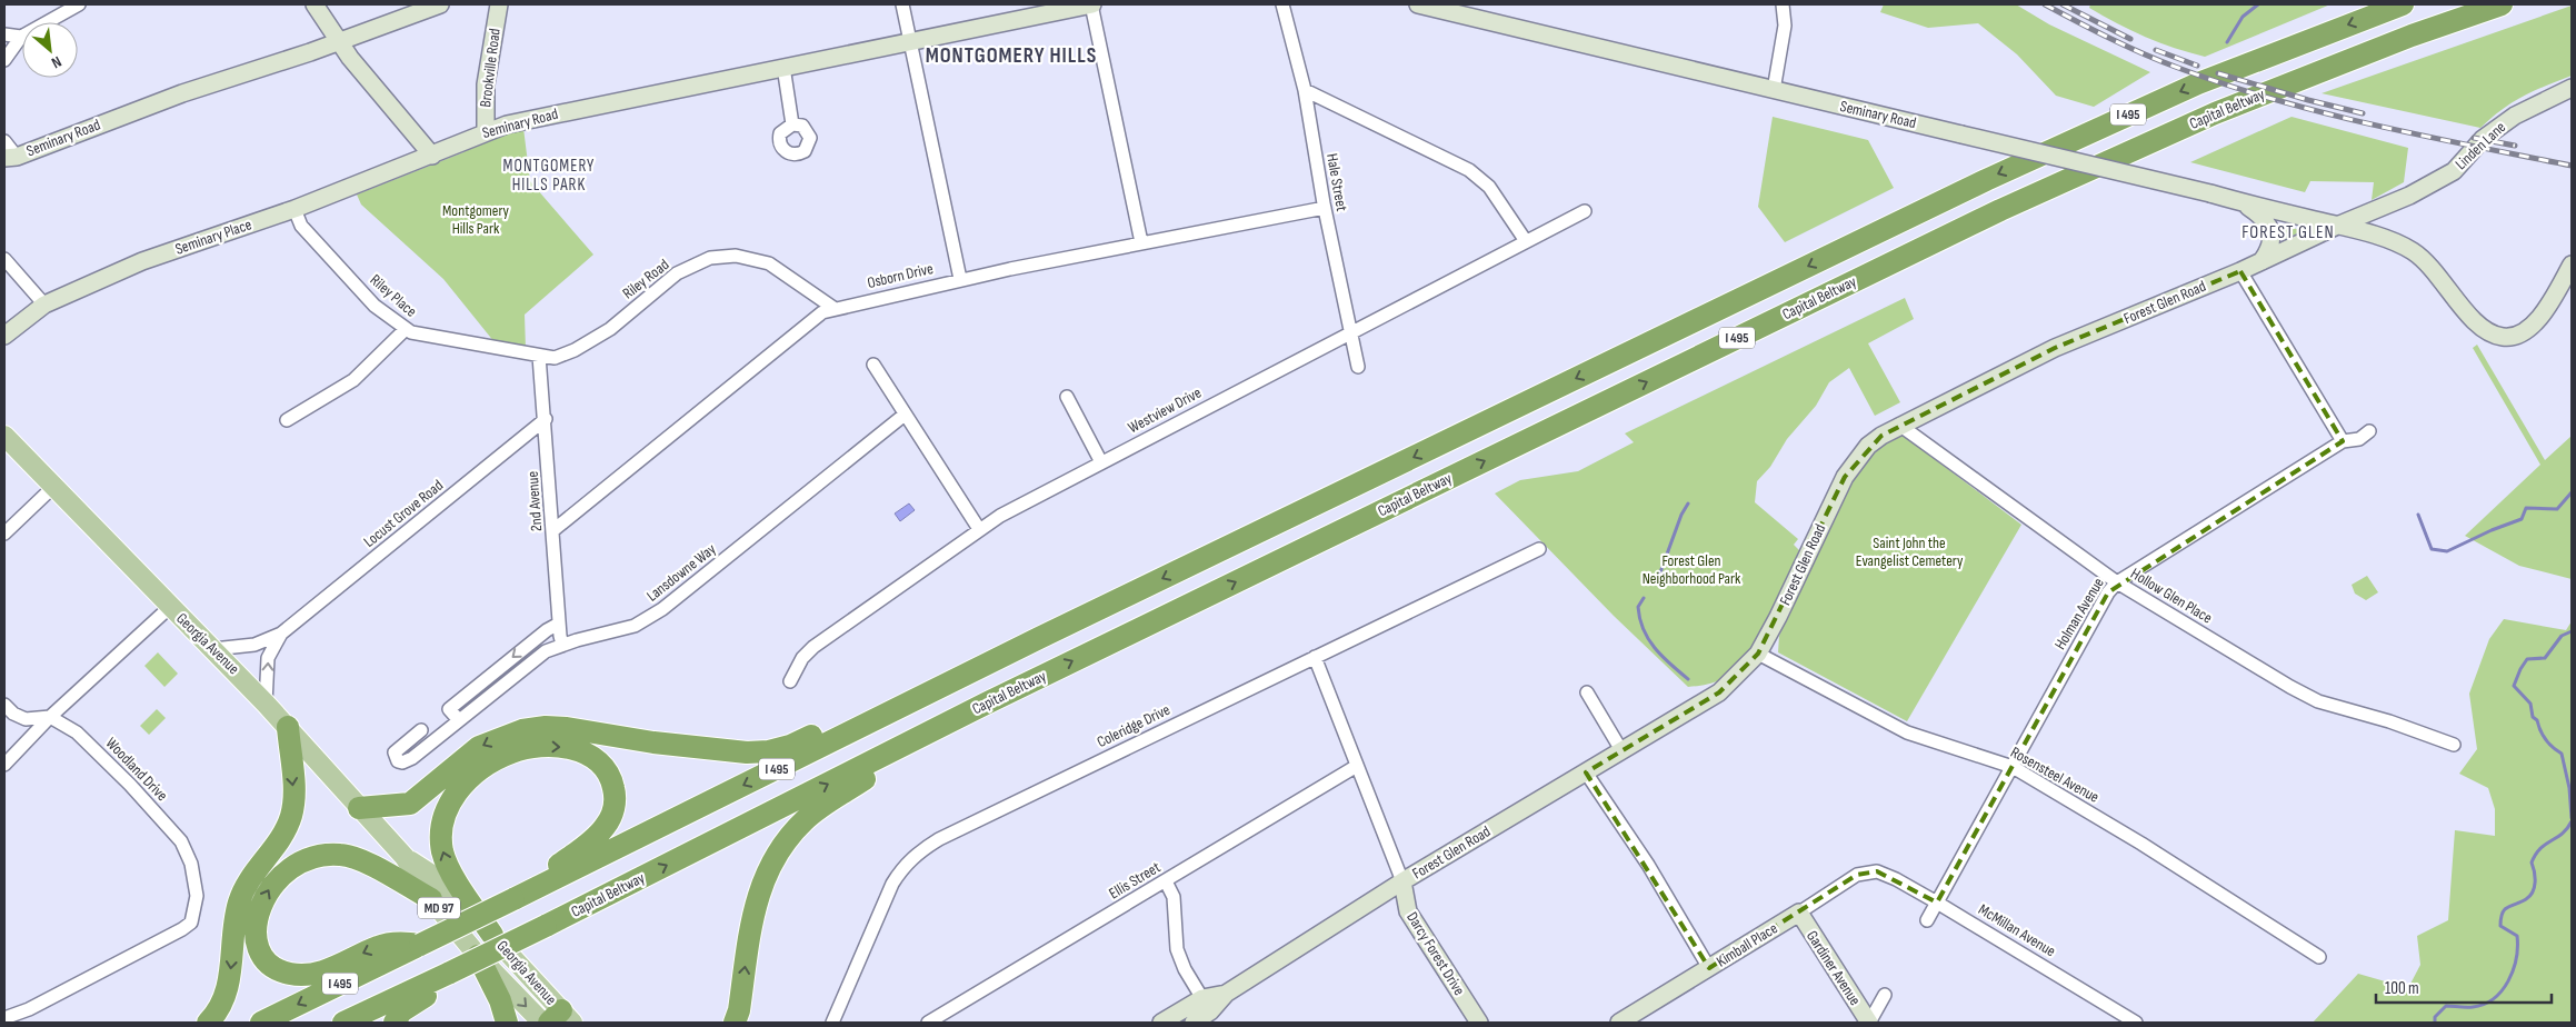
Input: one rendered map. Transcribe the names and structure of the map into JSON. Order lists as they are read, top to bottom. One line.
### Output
{"streets":{"highway":["Capital Beltway","I 495"],"main road":["Brookville Road","Seminary Road","Linden Lane","Seminary Place","Forest Glen Road","Georgia Avenue","MD 97","Kimball Place","Darcy Forest Drive","Gardiner Avenue"],"street":["Hale Street","Osborn Drive","Riley Road","Riley Place","Westview Drive","2nd Avenue","Locust Grove Road","Lansdowne Way","Hollow Glen Place","Holman Avenue","Coleridge Drive","Woodland Drive","Rosensteel Avenue","Ellis Street","McMillan Avenue"]},"crossings":[["Brookville Road","Seminary Road"],["Seminary Road","Seminary Place"],["Seminary Road","Forest Glen Road"],["Linden Lane","Forest Glen Road"],["Hale Street","Osborn Drive"],["Hale Street","Westview Drive"],["Seminary Place","Riley Place"],["Osborn Drive","Riley Road"],["Osborn Drive","2nd Avenue"],["Riley Road","Riley Place"],["Riley Road","2nd Avenue"],["Riley Place","2nd Avenue"],["Forest Glen Road","Hollow Glen Place"],["Forest Glen Road","Rosensteel Avenue"],["Forest Glen Road","Darcy Forest Drive"],["2nd Avenue","Locust Grove Road"],["2nd Avenue","Lansdowne Way"],["Locust Grove Road","Georgia Avenue"],["Hollow Glen Place","Holman Avenue"],["Holman Avenue","Rosensteel Avenue"],["Holman Avenue","McMillan Avenue"],["McMillan Avenue","Kimball Place"],["Kimball Place","Gardiner Avenue"]],"districts":["MONTGOMERY HILLS","MONTGOMERY HILLS PARK","FOREST GLEN"],"parks":["Montgomery Hills Park","Saint John the Evangelist Cemetery","Forest Glen Neighborhood Park"],"scale_bar":"100 m","north":"bottom right"}
